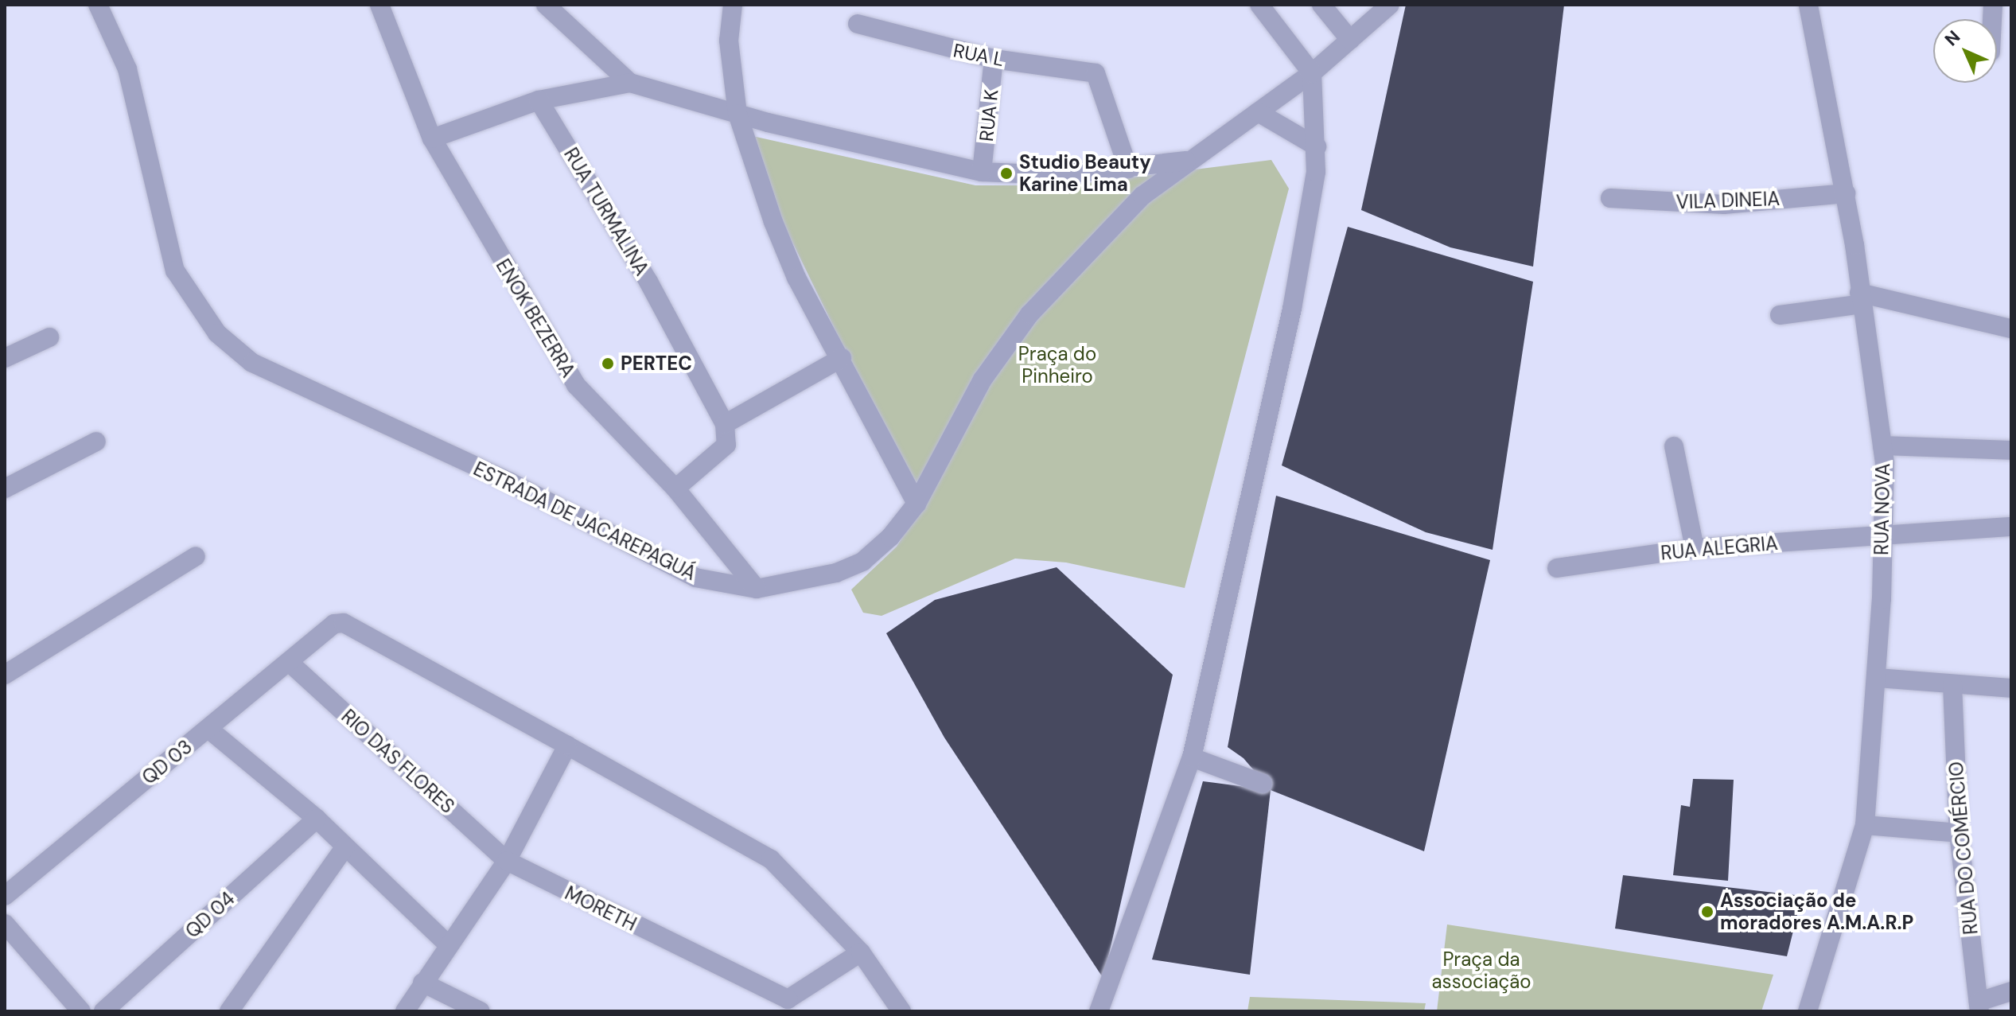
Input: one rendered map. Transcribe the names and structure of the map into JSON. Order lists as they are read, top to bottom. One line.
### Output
{"streets":{"street":["RUA L","RUA K","VILA DINEIA","RUA TURMALINA","ENOK BEZERRA","RUA NOVA","ESTRADA DE JACAREPAGUÁ","RUA ALEGRIA","RIO DAS FLORES","QD 03","RUA DO COMÉRCIO","MORETH","QD 04"]},"crossings":[["RUA L","RUA K"],["VILA DINEIA","RUA NOVA"],["ENOK BEZERRA","ESTRADA DE JACAREPAGUÁ"],["RUA NOVA","RUA ALEGRIA"],["RIO DAS FLORES","QD 03"],["RIO DAS FLORES","MORETH"]],"parks":["Praça do Pinheiro","Praça da associação"],"places":["Studio Beauty Karine Lima","PERTEC","Associação de moradores A.M.A.R.P"],"north":"top left"}
